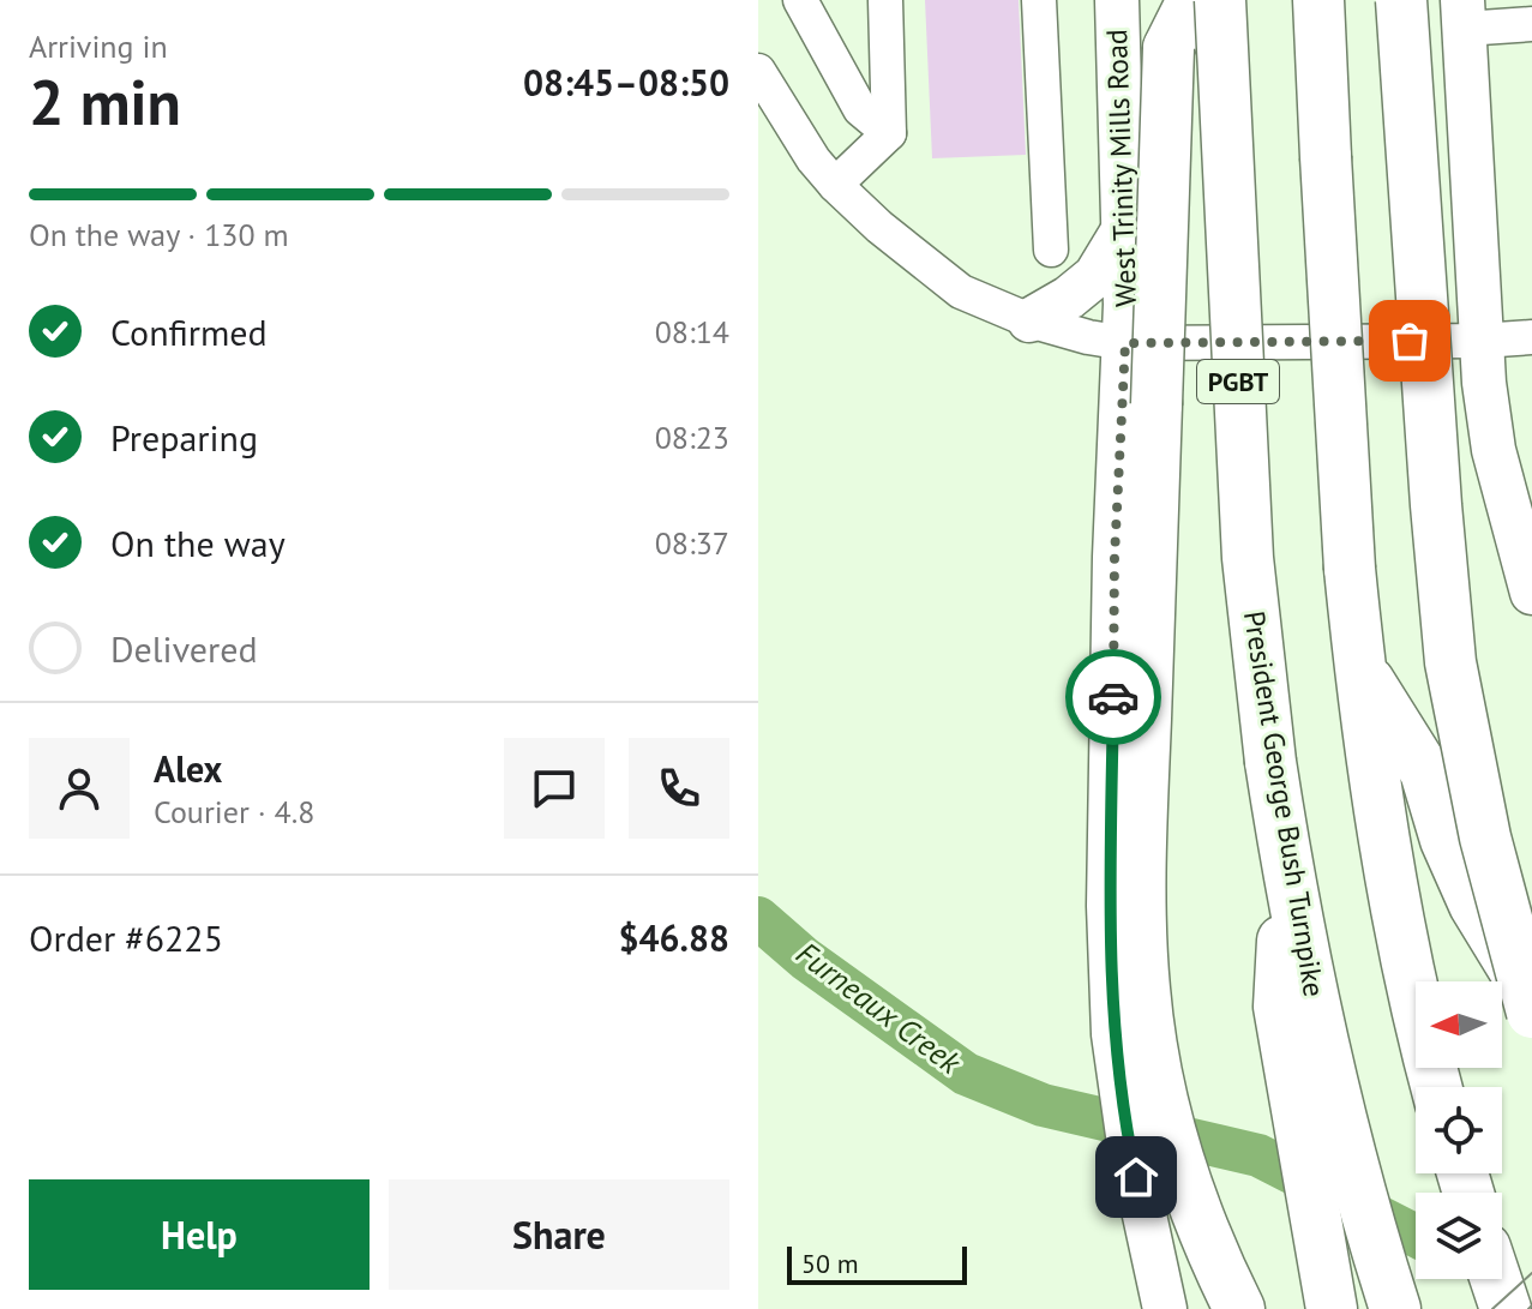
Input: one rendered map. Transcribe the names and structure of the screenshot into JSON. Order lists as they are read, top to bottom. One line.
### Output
{"streets":{"highway":["PGBT","President George Bush Turnpike"],"main road":["West Trinity Mills Road"]},"water":["Furneaux Creek"],"scale_bar":"50 m","north":"left","page":{"heading":["2 min","Arriving in","08:45–08:50"],"panel":["Alex","Courier · 4.8","Order #6225","$46.88"],"bar":"On the way · 130 m","list":[["Confirmed","08:14"],["Preparing","08:23"],["On the way","08:37"],"Delivered"],"buttons":["Help","Share"],"scale":"50 m"}}
